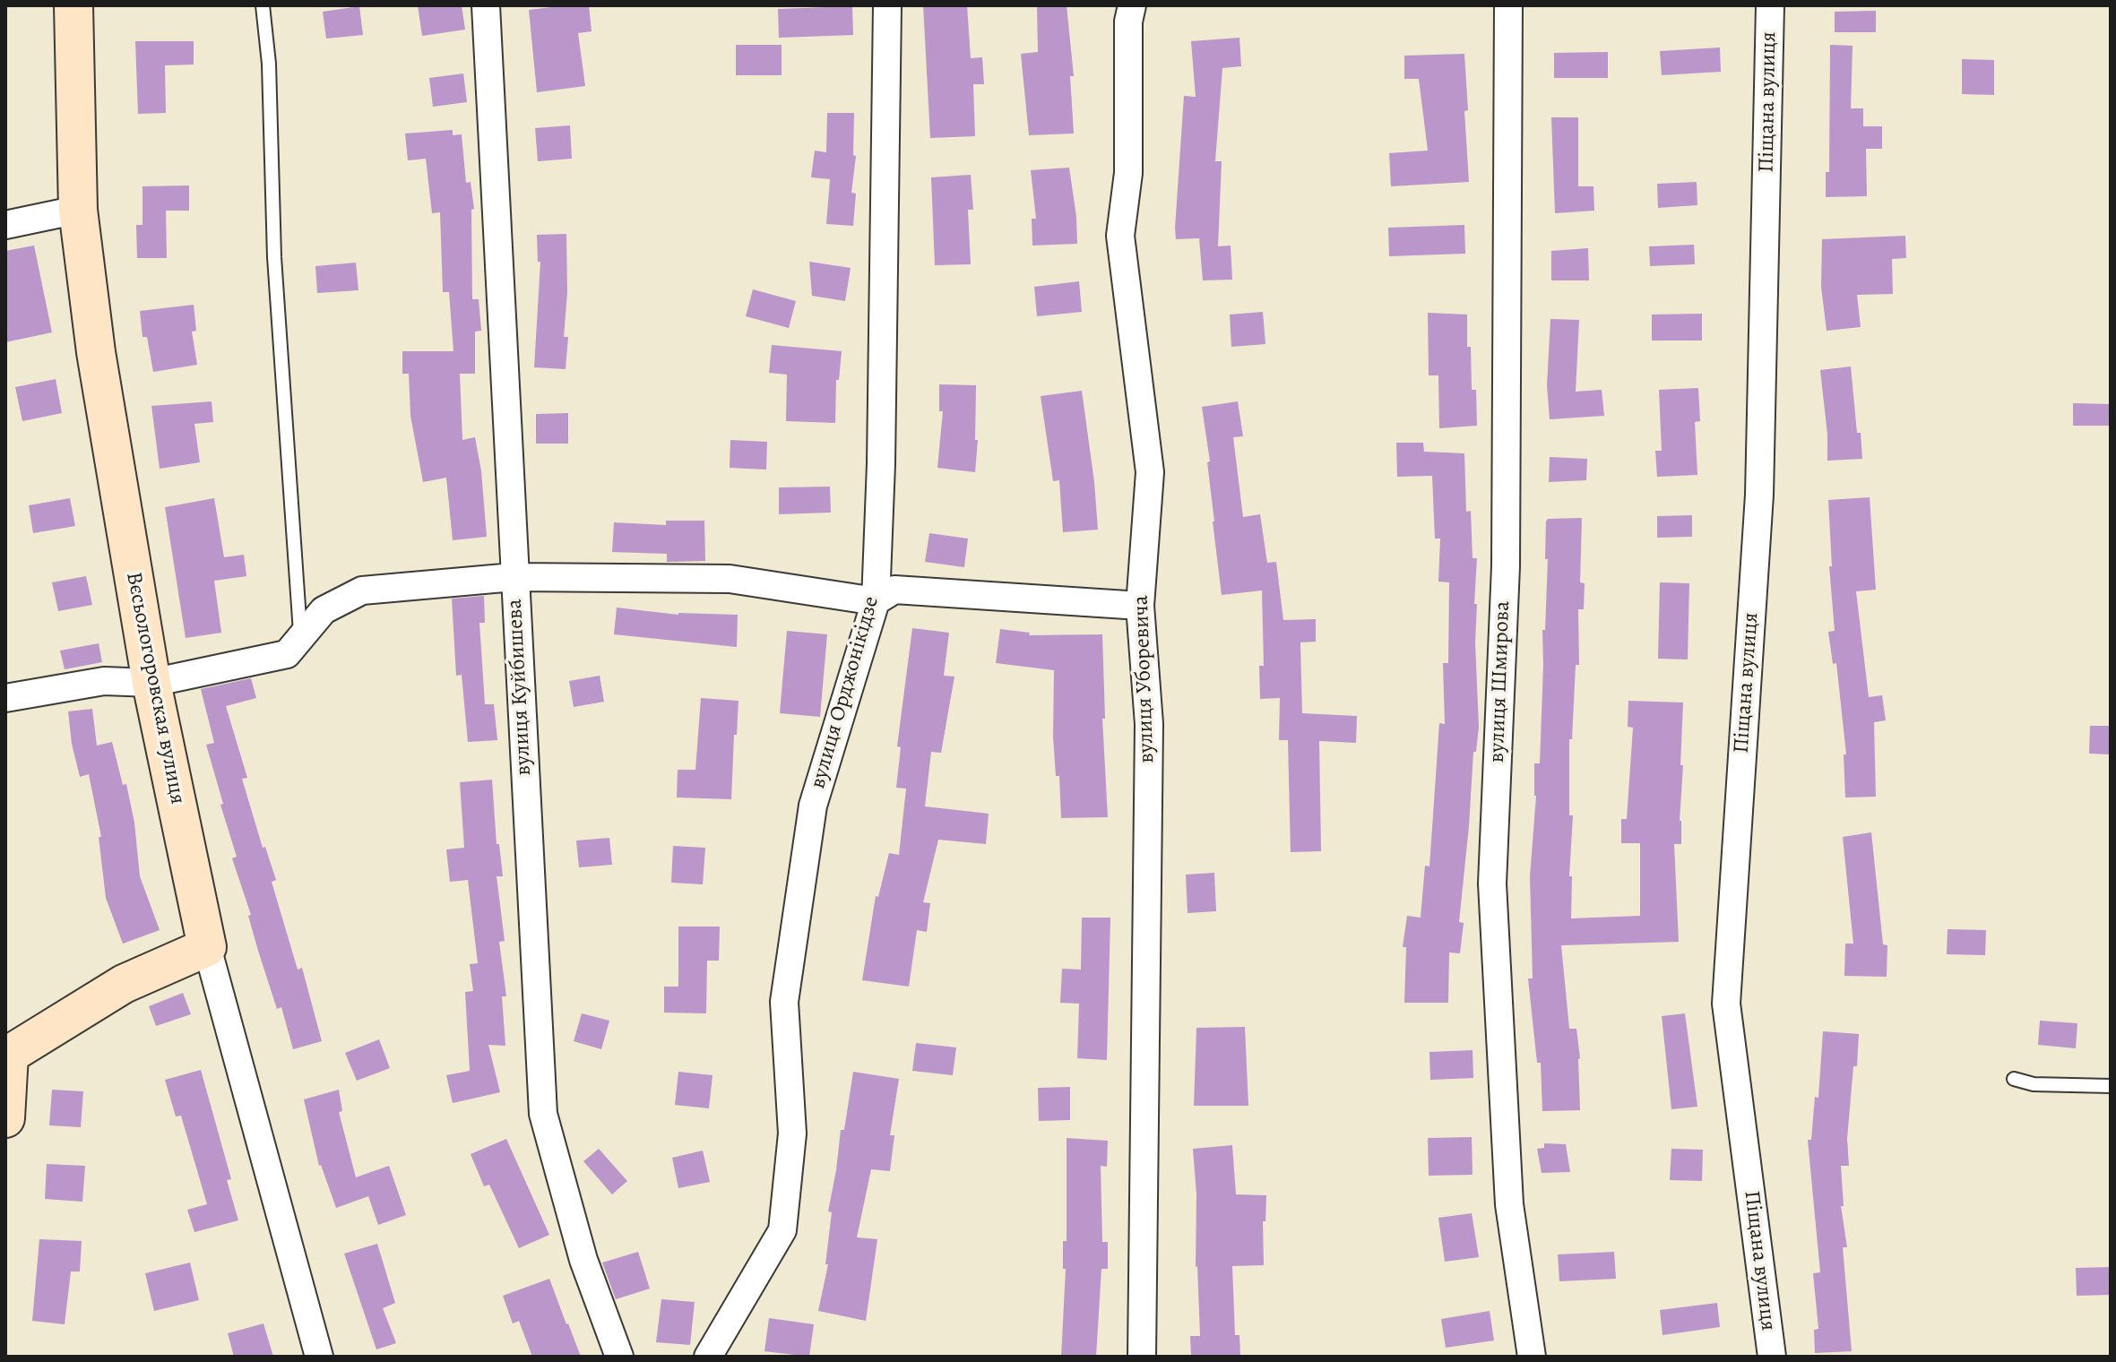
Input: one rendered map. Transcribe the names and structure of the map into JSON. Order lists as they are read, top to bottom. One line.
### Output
{"streets":{"street":["Піщана вулиця","вулиця Уборевича","вулиця Шмирова","вулиця Куйбишева","Вєсьологоровская вулиця","вулиця Орджонікідзе"]}}
